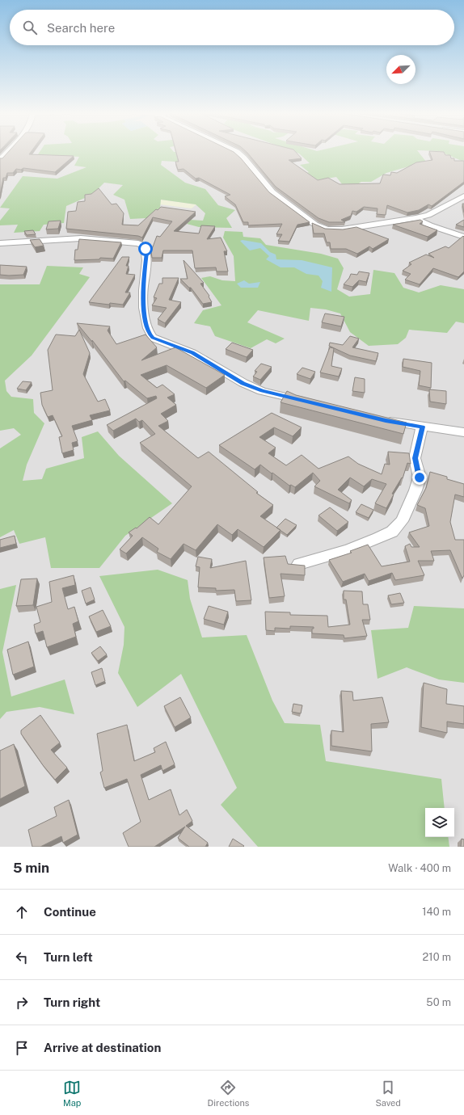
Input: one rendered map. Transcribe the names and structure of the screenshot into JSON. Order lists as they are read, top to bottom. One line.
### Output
{"north":"bottom left","page":{"search":"Search here","heading":["5 min","Walk · 400 m"],"list":[["Continue","140 m"],["Turn left","210 m"],["Turn right","50 m"],"Arrive at destination"],"nav":["Map","Directions","Saved"]}}
